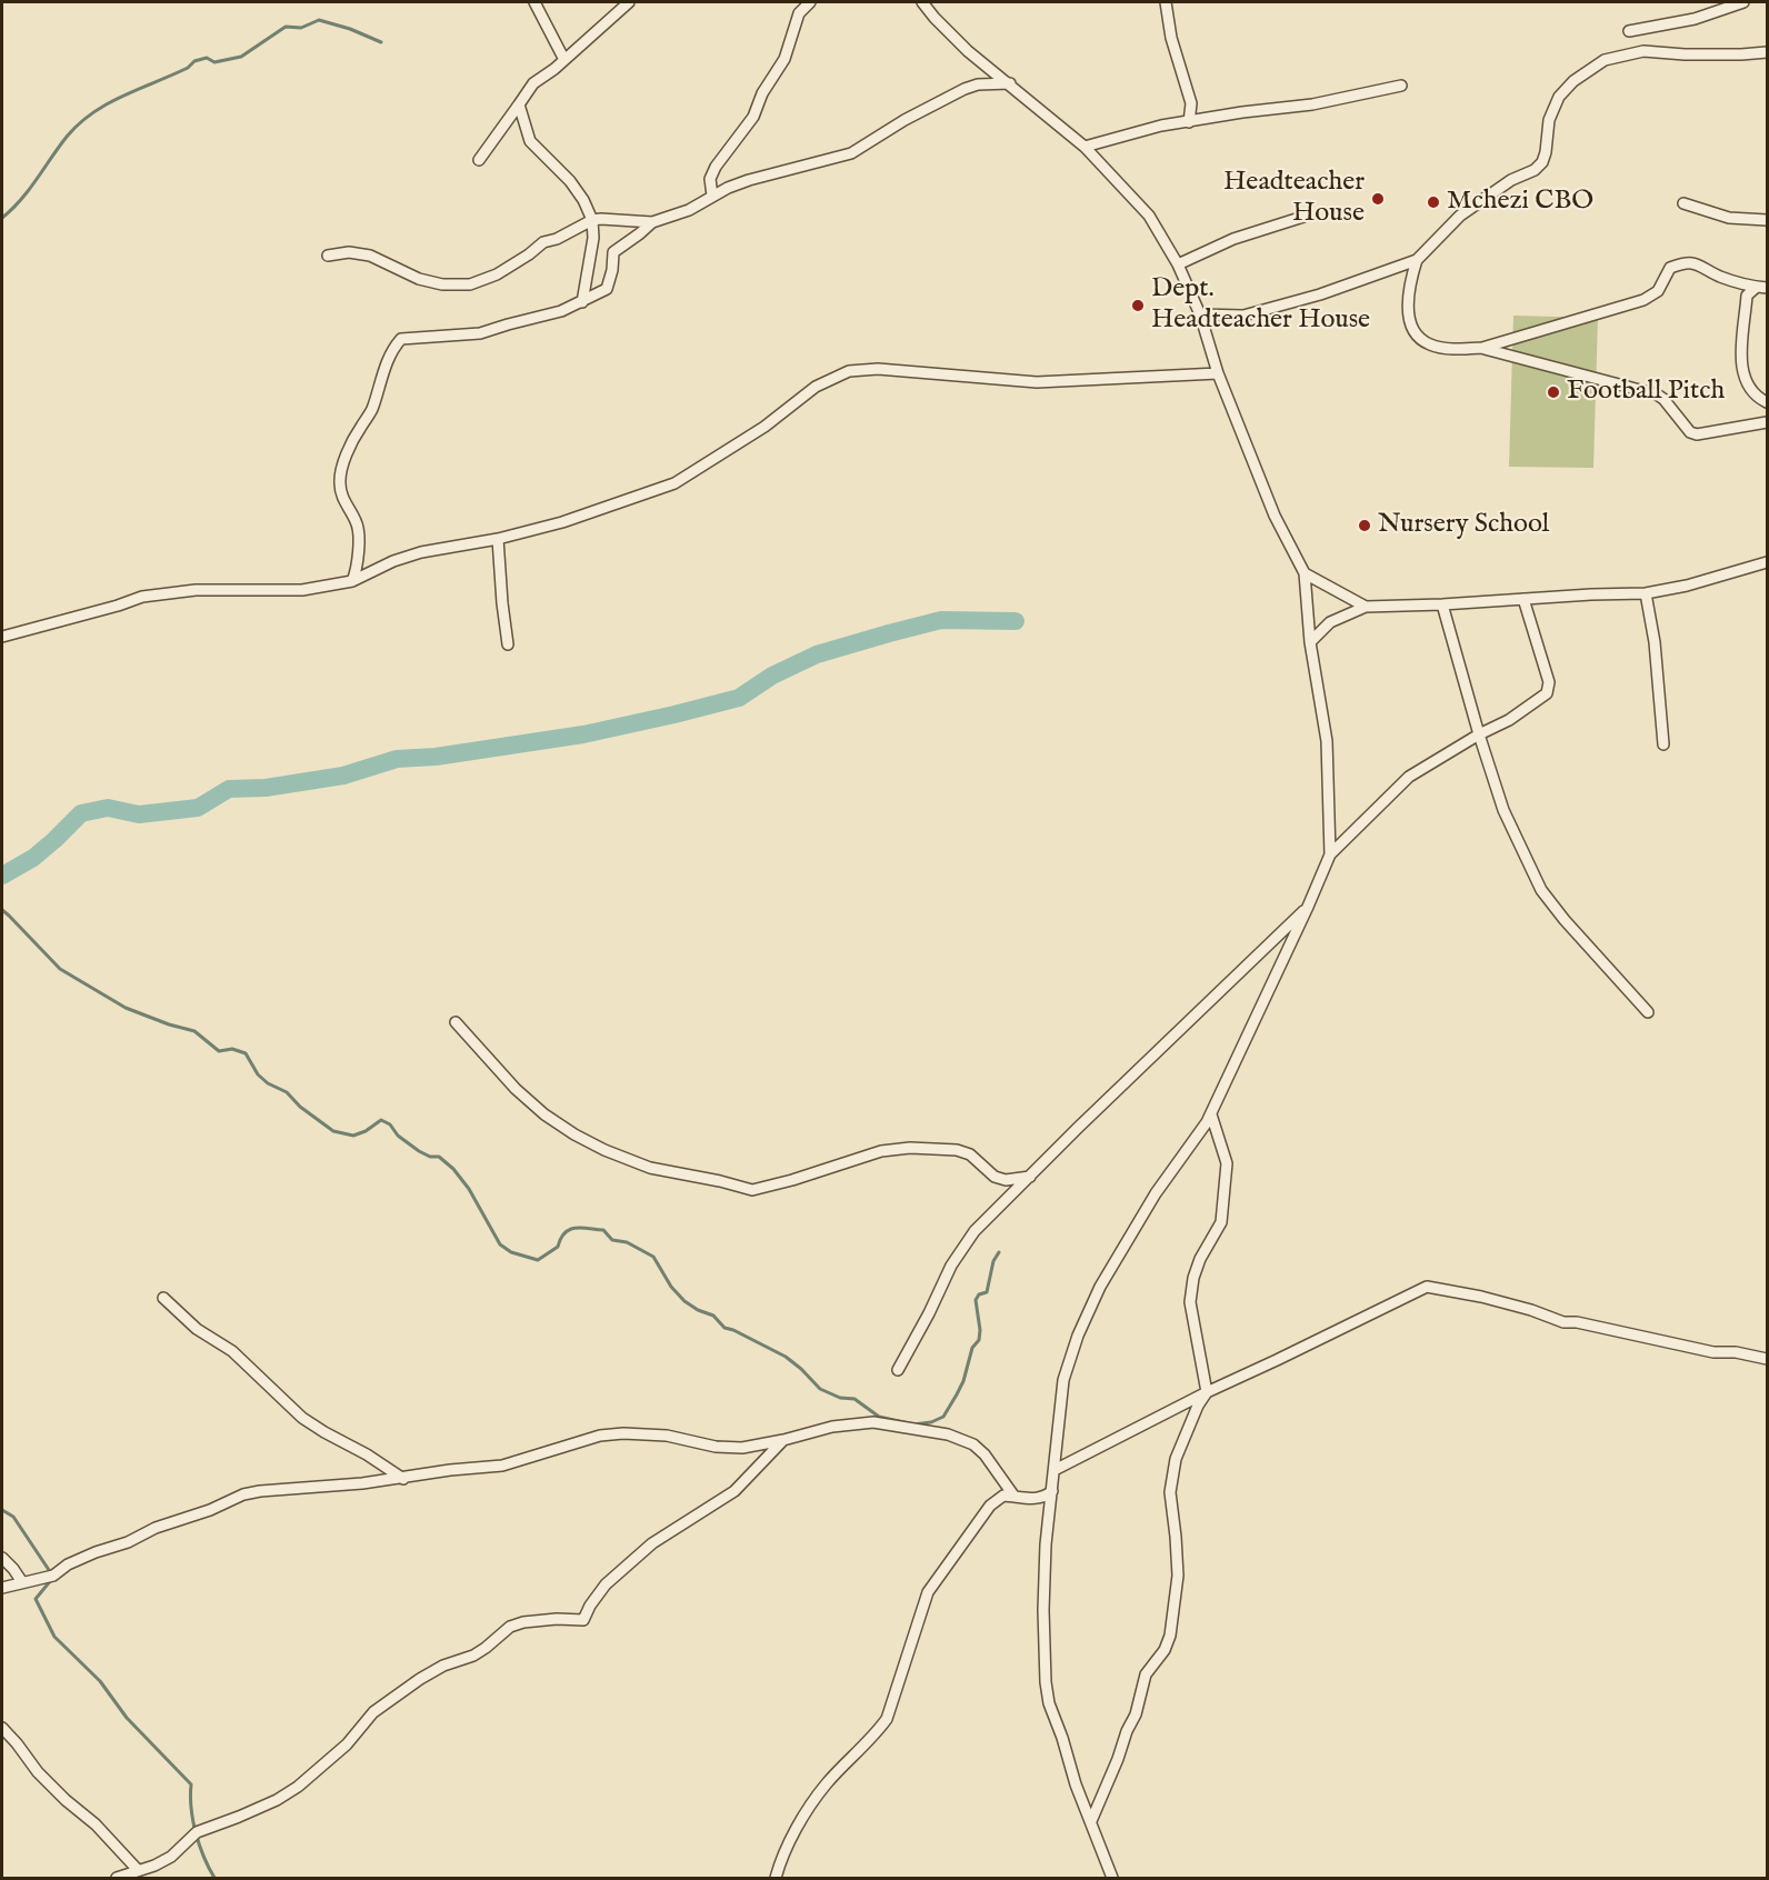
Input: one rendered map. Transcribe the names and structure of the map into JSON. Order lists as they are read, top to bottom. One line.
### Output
{"places":["Headteacher House","Mchezi CBO","Dept. Headteacher House","Football Pitch","Nursery School"]}
